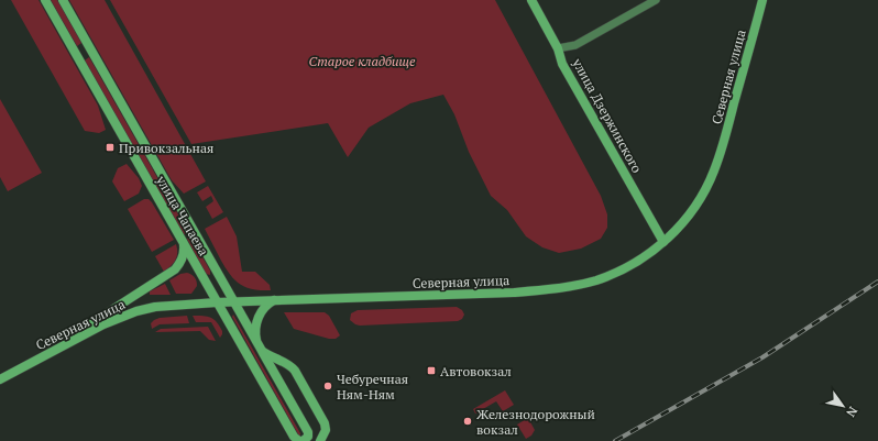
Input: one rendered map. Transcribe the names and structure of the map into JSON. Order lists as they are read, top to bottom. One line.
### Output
{"streets":{"main road":["Северная улица","улица Дзержинского","улица Чапаева"]},"crossings":[["Северная улица","улица Дзержинского"],["Северная улица","улица Чапаева"]],"parks":["Старое кладбище"],"places":{"transit":["Привокзальная","Автовокзал"],"other":["Чебуречная Ням-Ням","Железнодорожный вокзал"]},"north":"bottom right"}
